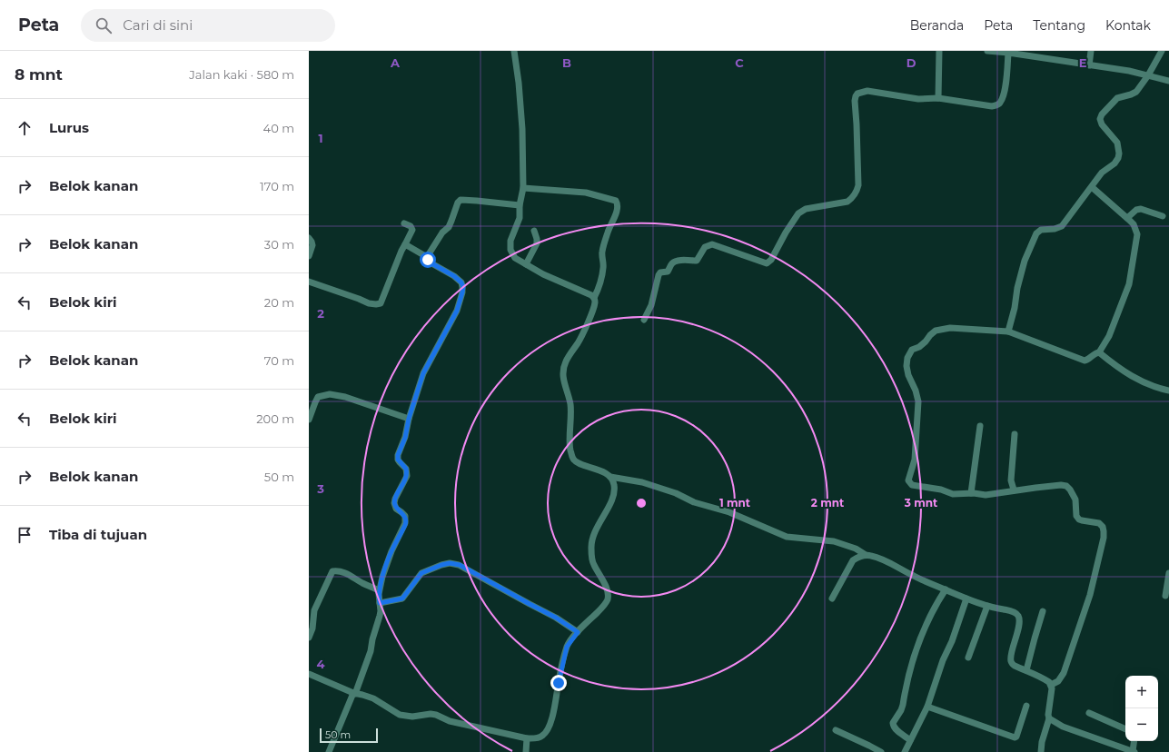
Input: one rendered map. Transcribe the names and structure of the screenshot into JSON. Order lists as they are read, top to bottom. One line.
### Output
{"scale_bar":"50 m","page":{"header":"Peta","search":"Cari di sini","nav":["Beranda","Peta","Tentang","Kontak"],"heading":["8 mnt","Jalan kaki · 580 m"],"list":[["Lurus","40 m"],["Belok kanan","170 m"],["Belok kanan","30 m"],["Belok kiri","20 m"],["Belok kanan","70 m"],["Belok kiri","200 m"],["Belok kanan","50 m"],"Tiba di tujuan"],"map_buttons":["+","−"],"scale":"50 m"},"grid":{"columns":["A","B","C","D","E"],"rows":["1","2","3","4"]},"rings":["1 mnt","2 mnt","3 mnt"]}
